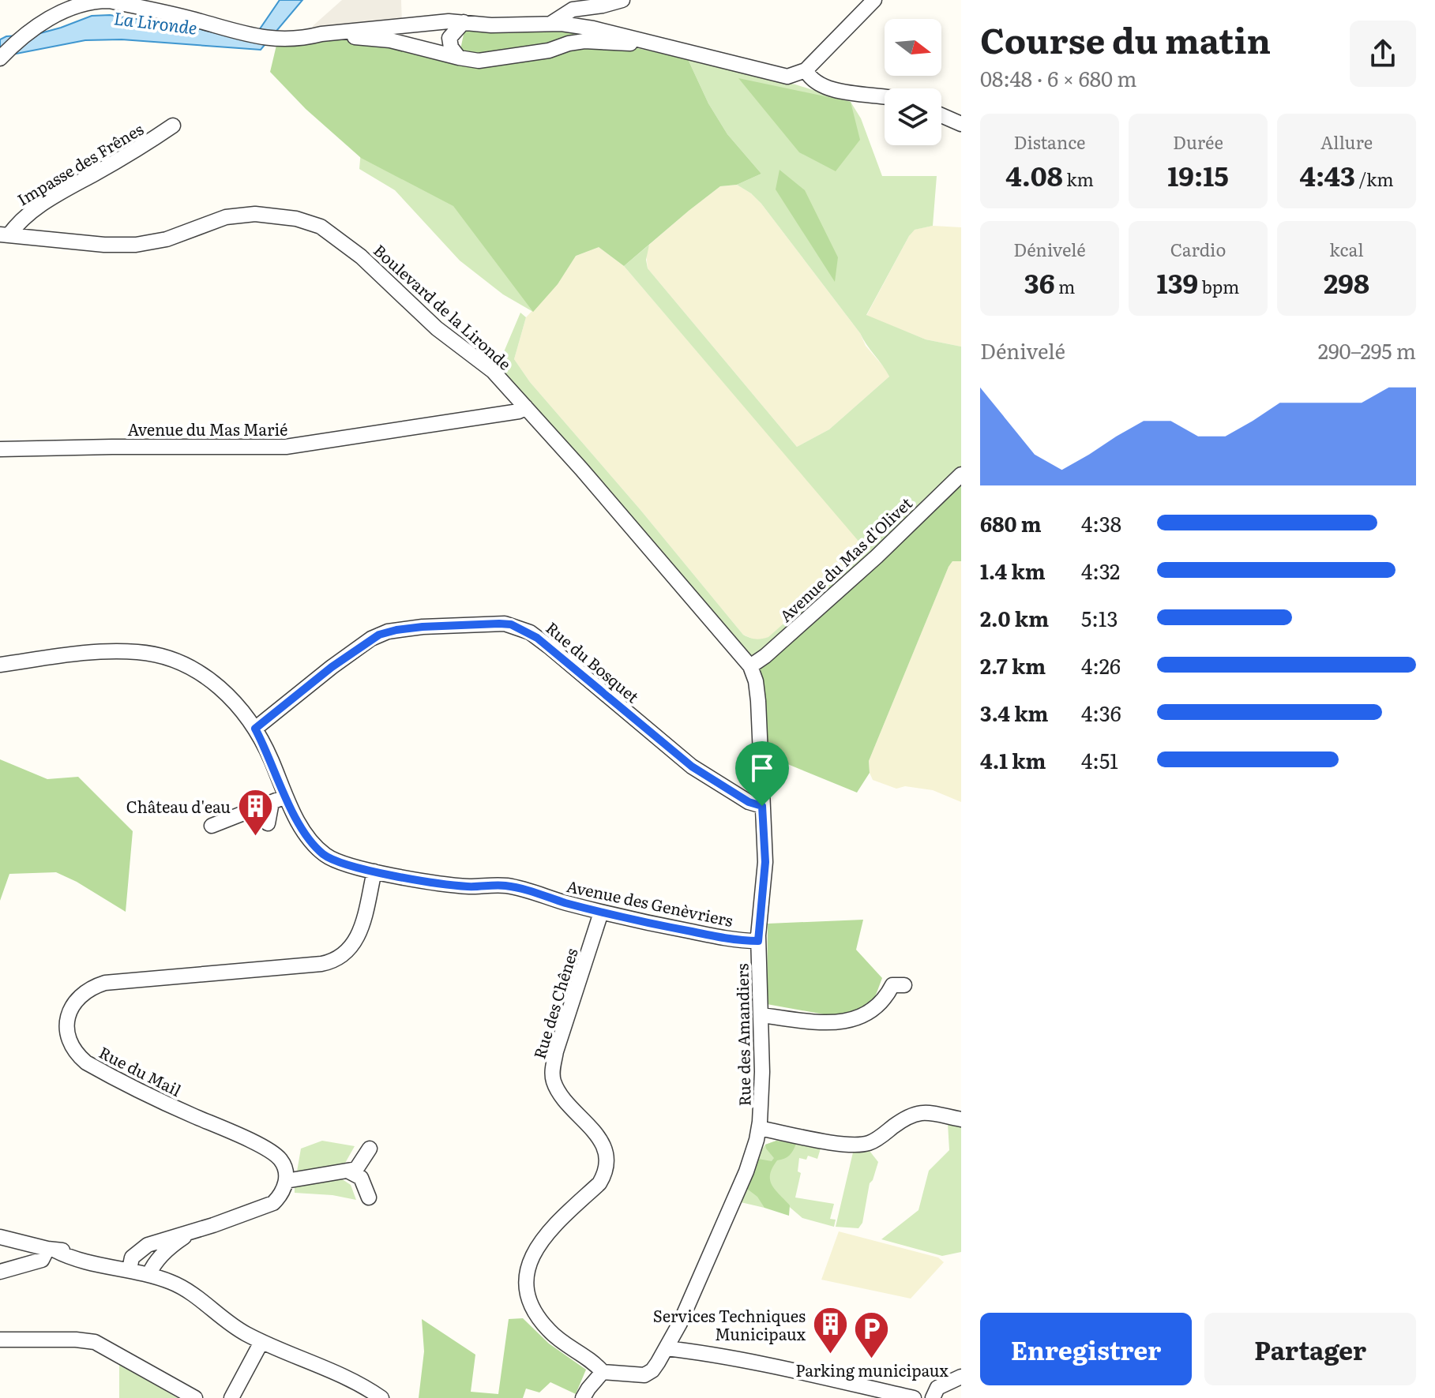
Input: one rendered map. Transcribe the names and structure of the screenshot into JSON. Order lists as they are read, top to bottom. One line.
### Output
{"streets":{"street":["Impasse des Frênes","Boulevard de la Lironde","Avenue du Mas Marié","Avenue du Mas d'Olivet","Rue du Bosquet","Avenue des Genèvriers","Rue des Chênes","Rue des Amandiers","Rue du Mail"]},"crossings":[["Impasse des Frênes","Boulevard de la Lironde"],["Boulevard de la Lironde","Avenue du Mas Marié"],["Boulevard de la Lironde","Avenue du Mas d'Olivet"],["Boulevard de la Lironde","Rue des Amandiers"],["Avenue du Mas d'Olivet","Rue des Amandiers"],["Rue du Bosquet","Avenue des Genèvriers"],["Rue du Bosquet","Rue des Amandiers"],["Avenue des Genèvriers","Rue des Chênes"],["Avenue des Genèvriers","Rue des Amandiers"],["Avenue des Genèvriers","Rue du Mail"],["Rue des Chênes","Rue des Amandiers"]],"water":["La Lironde"],"places":{"building":["Château d'eau","Services Techniques Municipaux"],"parking":["Parking municipaux"]},"north":"right","page":{"heading":["Course du matin","08:48 · 6 × 680 m"],"stats":[["Distance","4.08 km"],["Durée","19:15"],["Allure","4:43 /km"],["Dénivelé","36 m"],["Cardio","139 bpm"],["kcal","298"]],"chart":["Dénivelé","290–295 m"],"list":[{"name":"680 m","note":"4:38"},{"name":"1.4 km","note":"4:32"},{"name":"2.0 km","note":"5:13"},{"name":"2.7 km","note":"4:26"},{"name":"3.4 km","note":"4:36"},{"name":"4.1 km","note":"4:51"}],"buttons":["Enregistrer","Partager"]}}
